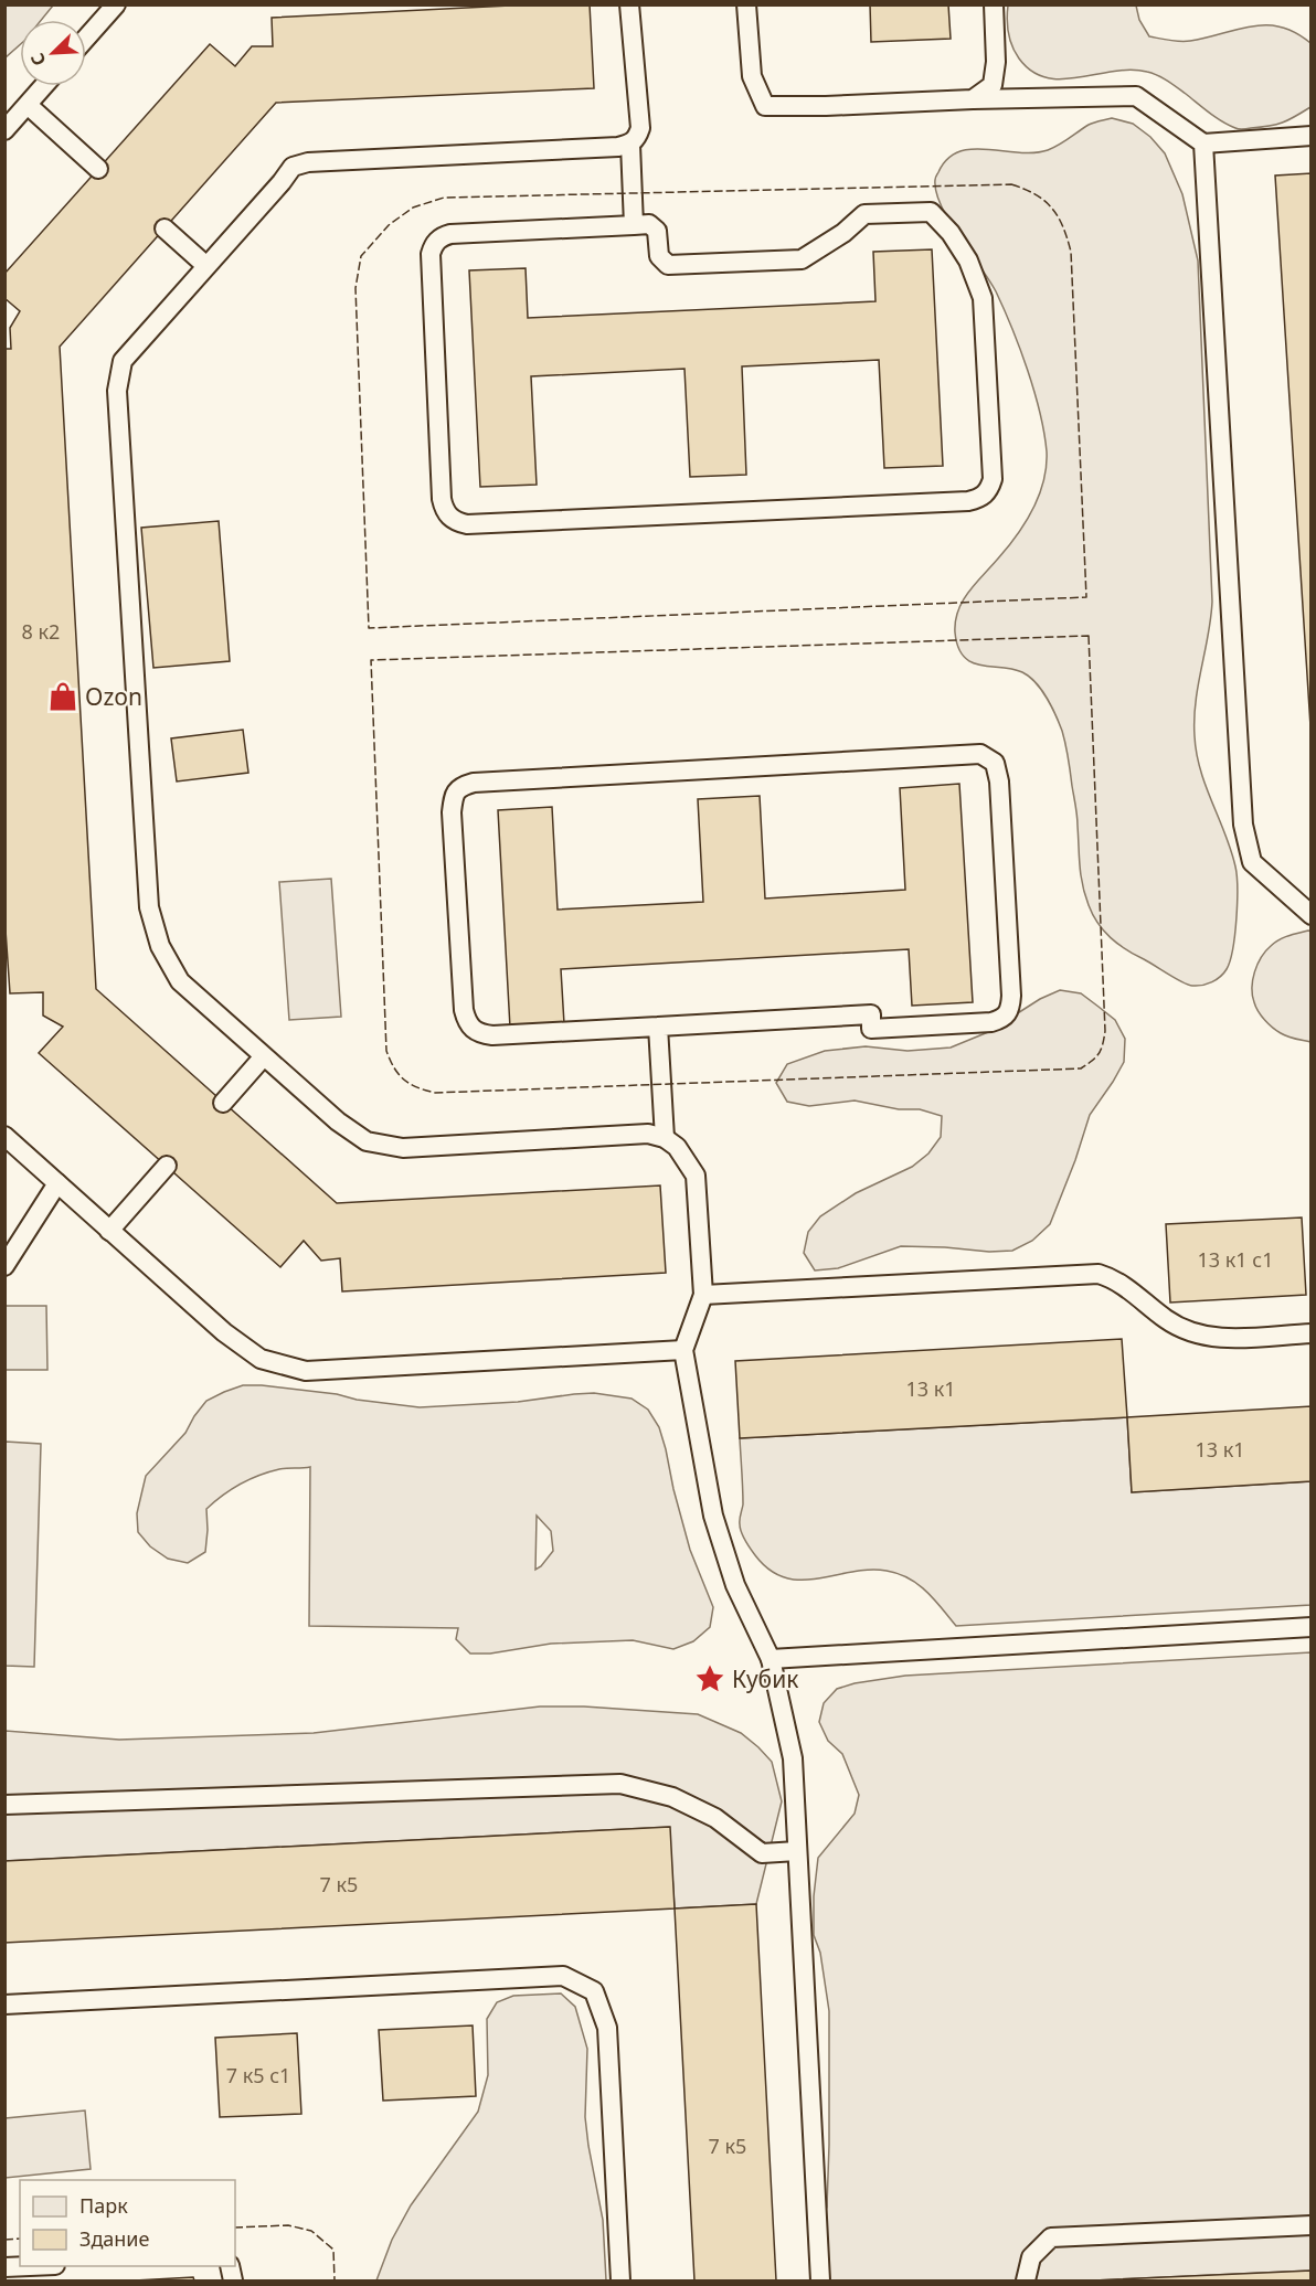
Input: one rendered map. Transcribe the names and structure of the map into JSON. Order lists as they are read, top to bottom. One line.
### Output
{"places":{"shop":["Ozon"],"place":["Кубик"]},"house_numbers":["8 к2","13 к1 с1","13 к1","13 к1","7 к5","7 к5 с1","7 к5"],"legend":["Парк","Здание"],"north":"bottom left"}
